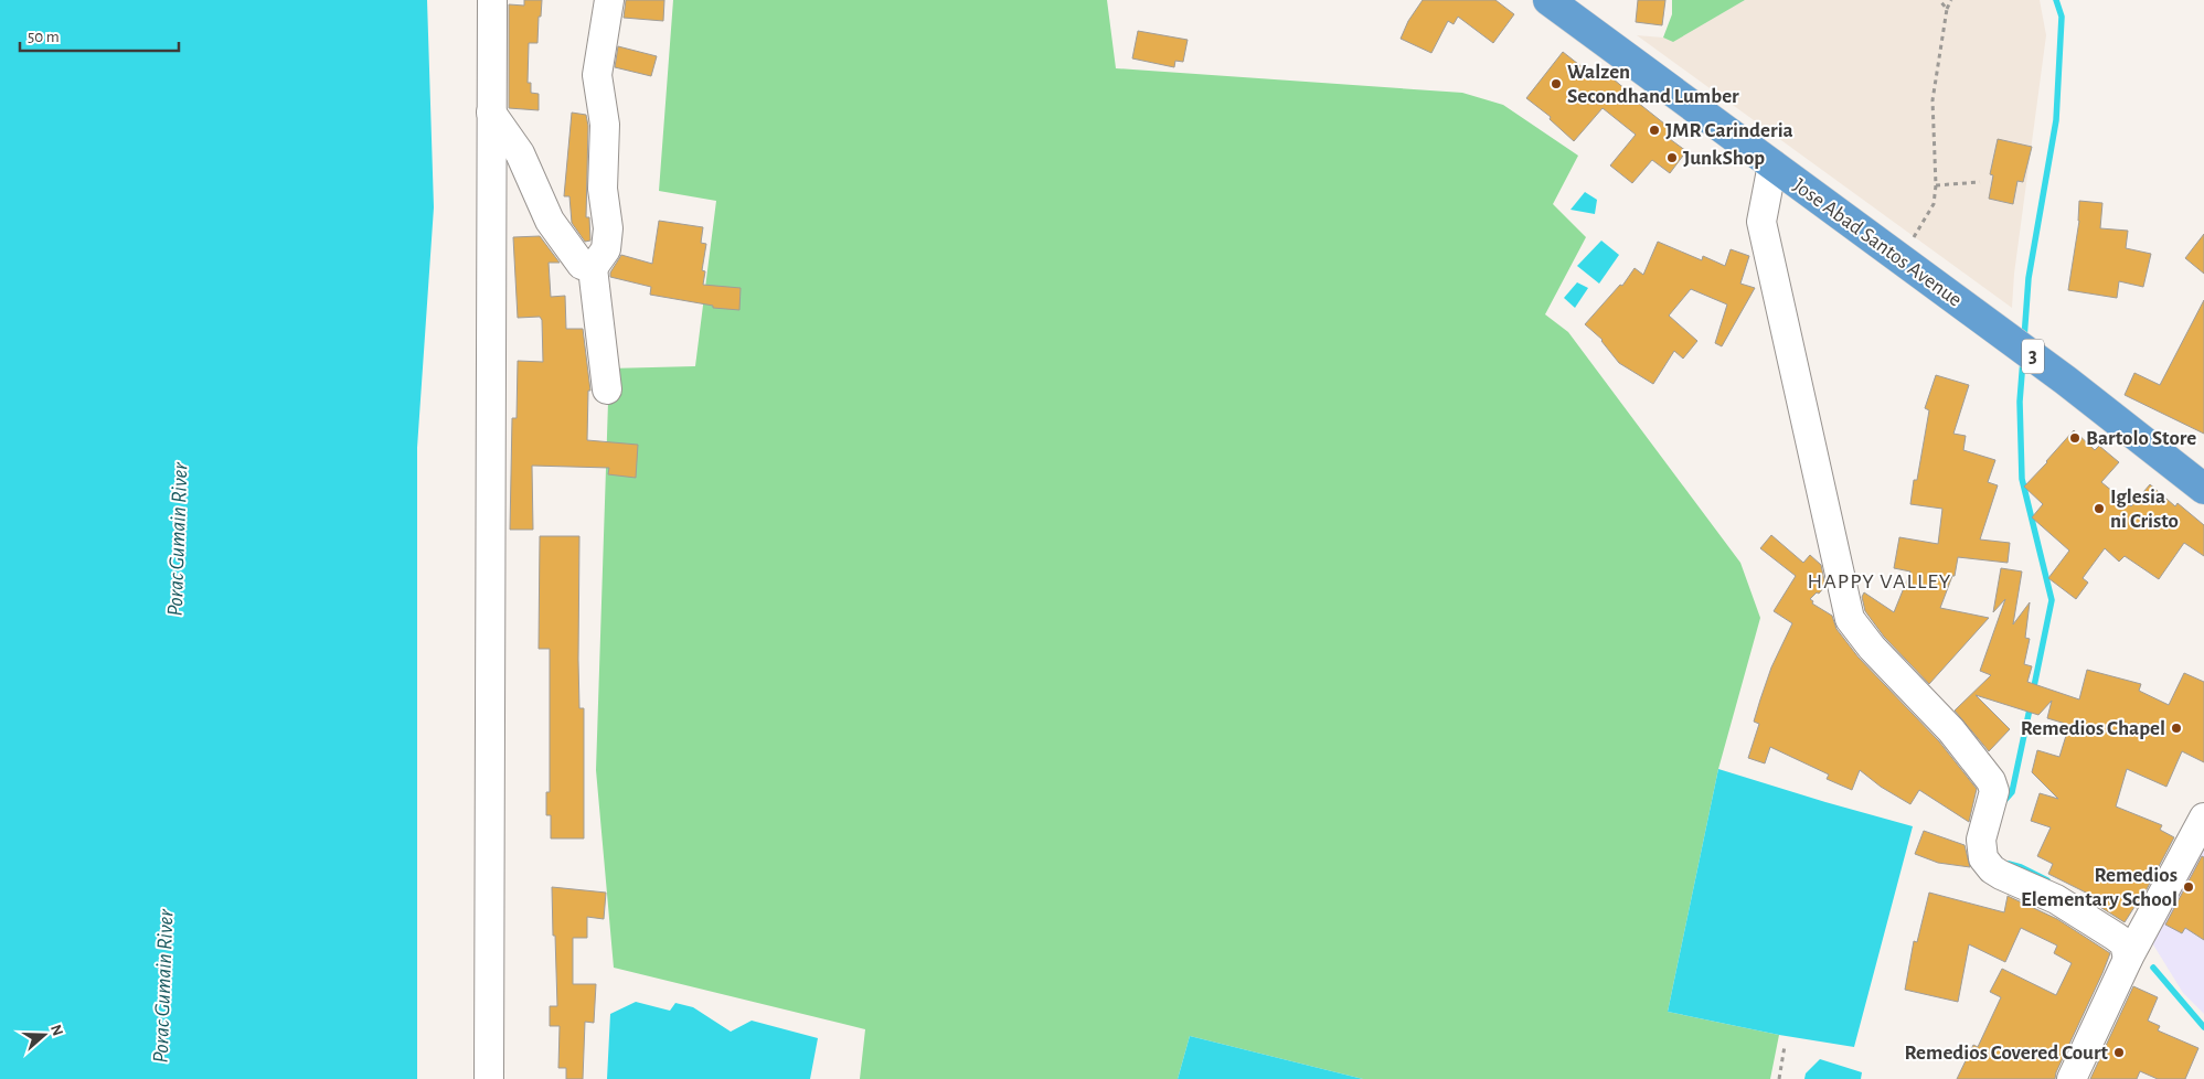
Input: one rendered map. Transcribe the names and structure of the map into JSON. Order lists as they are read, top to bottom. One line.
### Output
{"streets":{"highway":["Jose Abad Santos Avenue","3"]},"districts":["HAPPY VALLEY"],"water":["Porac Gumain River"],"places":["Walzen Secondhand Lumber","JMR Carinderia","JunkShop","Bartolo Store","Iglesia ni Cristo","Remedios Chapel","Remedios Elementary School","Remedios Covered Court"],"scale_bar":"50 m","north":"right"}
